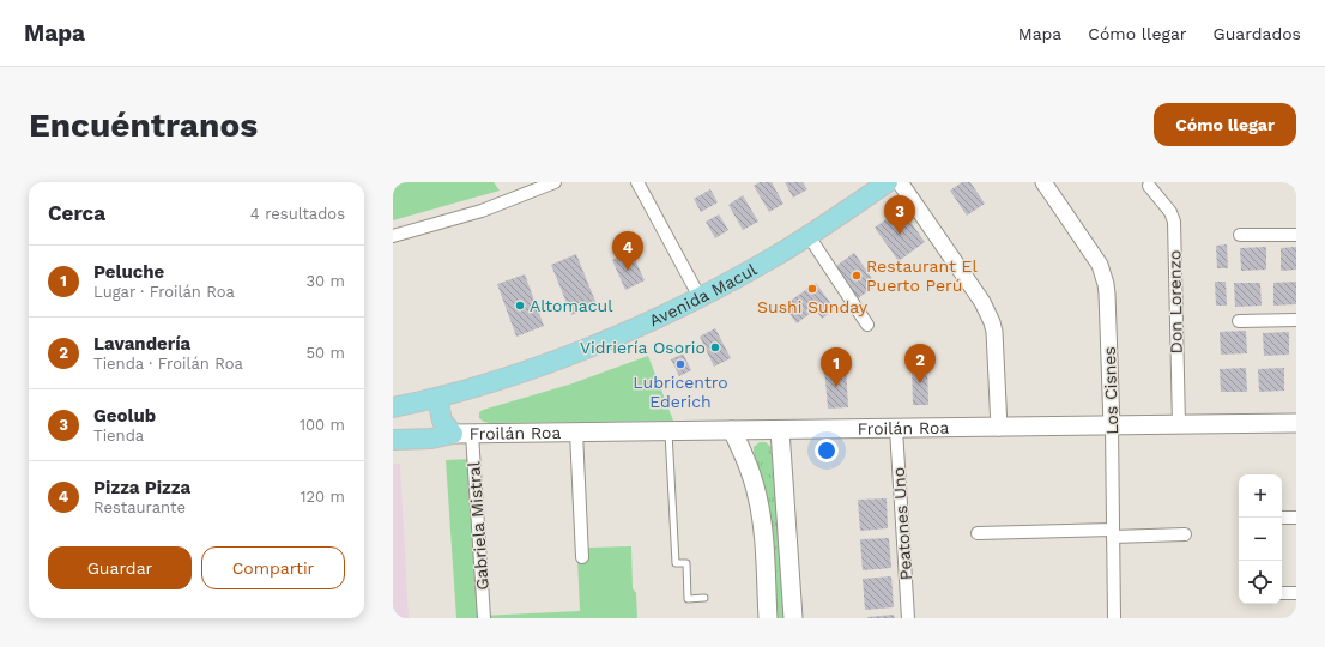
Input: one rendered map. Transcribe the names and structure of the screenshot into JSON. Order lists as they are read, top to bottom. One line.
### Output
{"streets":{"main road":["Avenida Macul","Froilán Roa"],"street":["Don Lorenzo","Los Cisnes","Peatones Uno","Gabriela Mistral"]},"crossings":[["Don Lorenzo","Froilán Roa"],["Los Cisnes","Froilán Roa"],["Froilán Roa","Peatones Uno"],["Froilán Roa","Gabriela Mistral"]],"places":["Restaurant El Puerto Perú","Sushi Sunday","Altomacul","Vidriería Osorio","Lubricentro Ederich"],"page":{"header":"Mapa","nav":["Mapa","Cómo llegar","Guardados"],"buttons":["Cómo llegar",["Guardar","Compartir"]],"title":"Encuéntranos","heading":["Cerca","4 resultados"],"pins":["3","4","2","1"],"list":[{"mark":"1","name":"Peluche","note":"Lugar · Froilán Roa","value":"30 m"},{"mark":"2","name":"Lavandería","note":"Tienda · Froilán Roa","value":"50 m"},{"mark":"3","name":"Geolub","note":"Tienda","value":"100 m"},{"mark":"4","name":"Pizza Pizza","note":"Restaurante","value":"120 m"}],"map_buttons":["+","−"]}}
